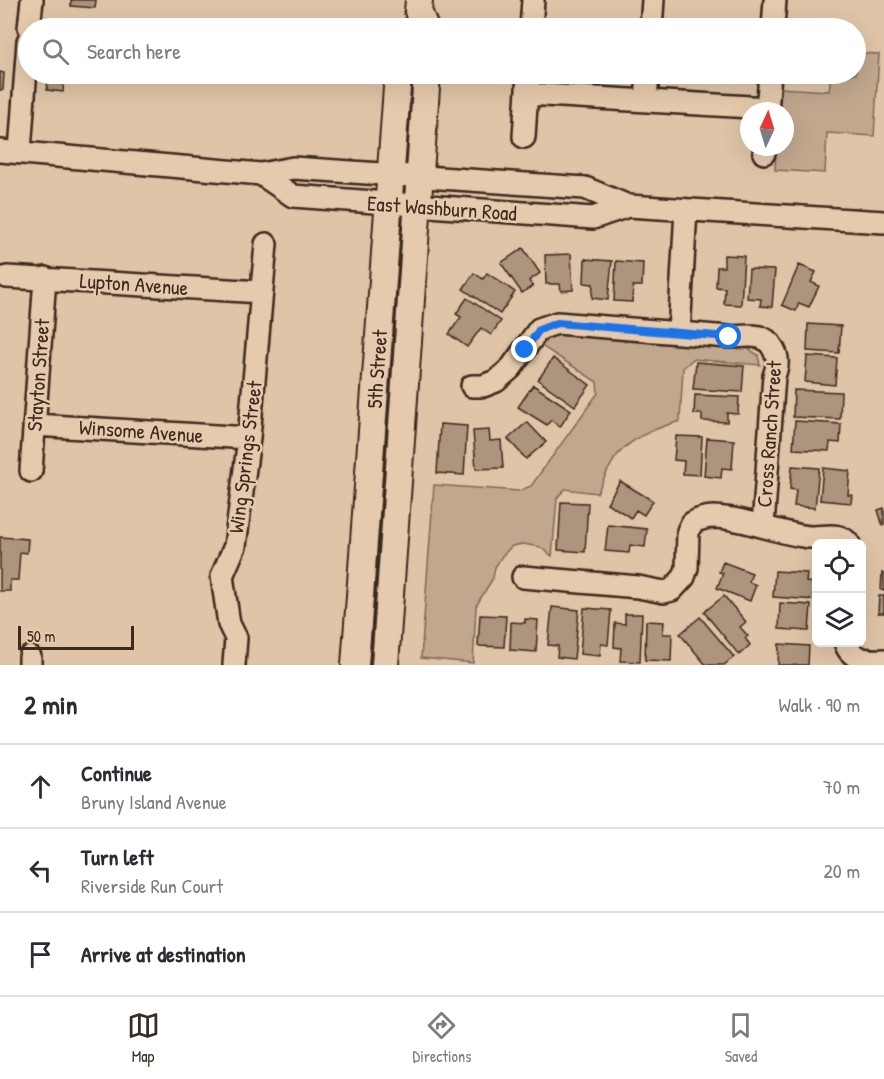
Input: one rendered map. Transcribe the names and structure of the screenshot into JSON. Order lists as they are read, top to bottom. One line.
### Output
{"streets":{"main road":["5th Street"],"street":["East Washburn Road","Lupton Avenue","Stayton Street","Winsome Avenue","Cross Ranch Street","Wing Springs Street"]},"crossings":[["East Washburn Road","5th Street"],["Lupton Avenue","Stayton Street"],["Lupton Avenue","Wing Springs Street"],["Stayton Street","Winsome Avenue"],["Winsome Avenue","Wing Springs Street"]],"scale_bar":"50 m","north":"top","page":{"search":"Search here","scale":"50 m","heading":["2 min","Walk · 90 m"],"list":[["Continue","Bruny Island Avenue","70 m"],["Turn left","Riverside Run Court","20 m"],"Arrive at destination"],"nav":["Map","Directions","Saved"]}}
